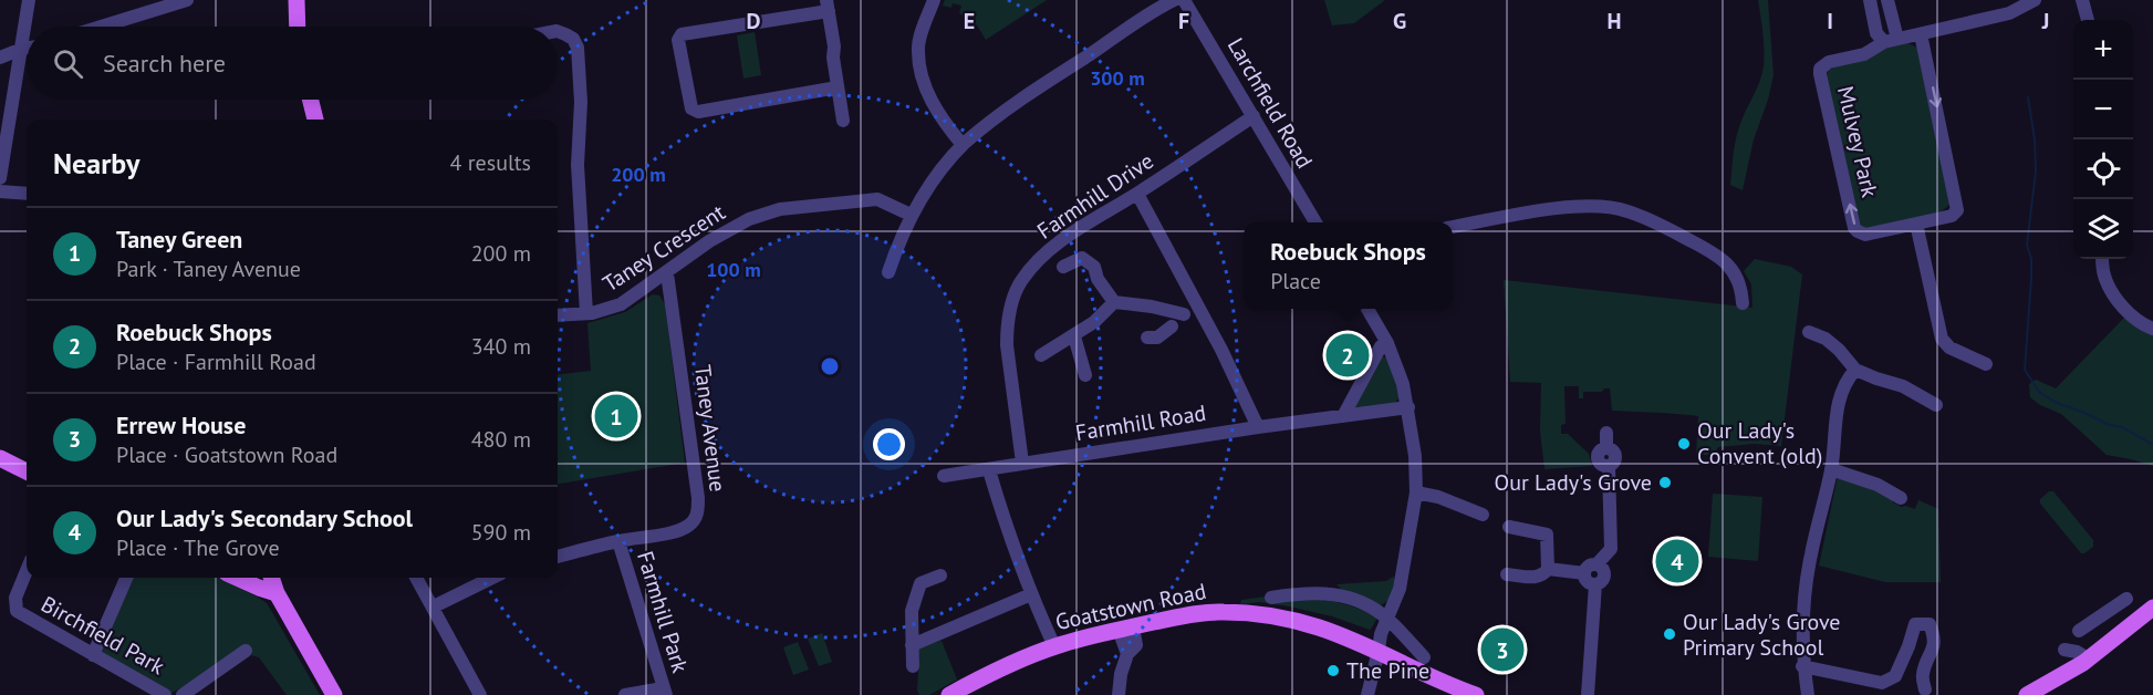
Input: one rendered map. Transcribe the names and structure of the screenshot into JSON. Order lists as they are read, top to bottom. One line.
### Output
{"streets":{"main road":["Goatstown Road"],"street":["Larchfield Road","Mulvey Park","Farmhill Drive","Taney Crescent","Farmhill Road","Taney Avenue","Farmhill Park","Birchfield Park"]},"crossings":[["Larchfield Road","Farmhill Drive"],["Farmhill Drive","Farmhill Road"],["Taney Crescent","Taney Avenue"],["Taney Avenue","Farmhill Park"]],"places":["Our Lady's Convent (old)","Our Lady's Grove","Our Lady's Grove Primary School","The Pine"],"page":{"map_buttons":["+","−"],"search":"Search here","heading":["Nearby","4 results"],"list":[{"mark":"1","name":"Taney Green","note":"Park · Taney Avenue","value":"200 m"},{"mark":"2","name":"Roebuck Shops","note":"Place · Farmhill Road","value":"340 m"},{"mark":"3","name":"Errew House","note":"Place · Goatstown Road","value":"480 m"},{"mark":"4","name":"Our Lady's Secondary School","note":"Place · The Grove","value":"590 m"}],"popup":["Roebuck Shops","Place"],"pins":["2","1","4","3"]},"grid":{"columns":["D","E","F","G","H","I","J"]},"rings":["300 m","200 m","100 m"]}
